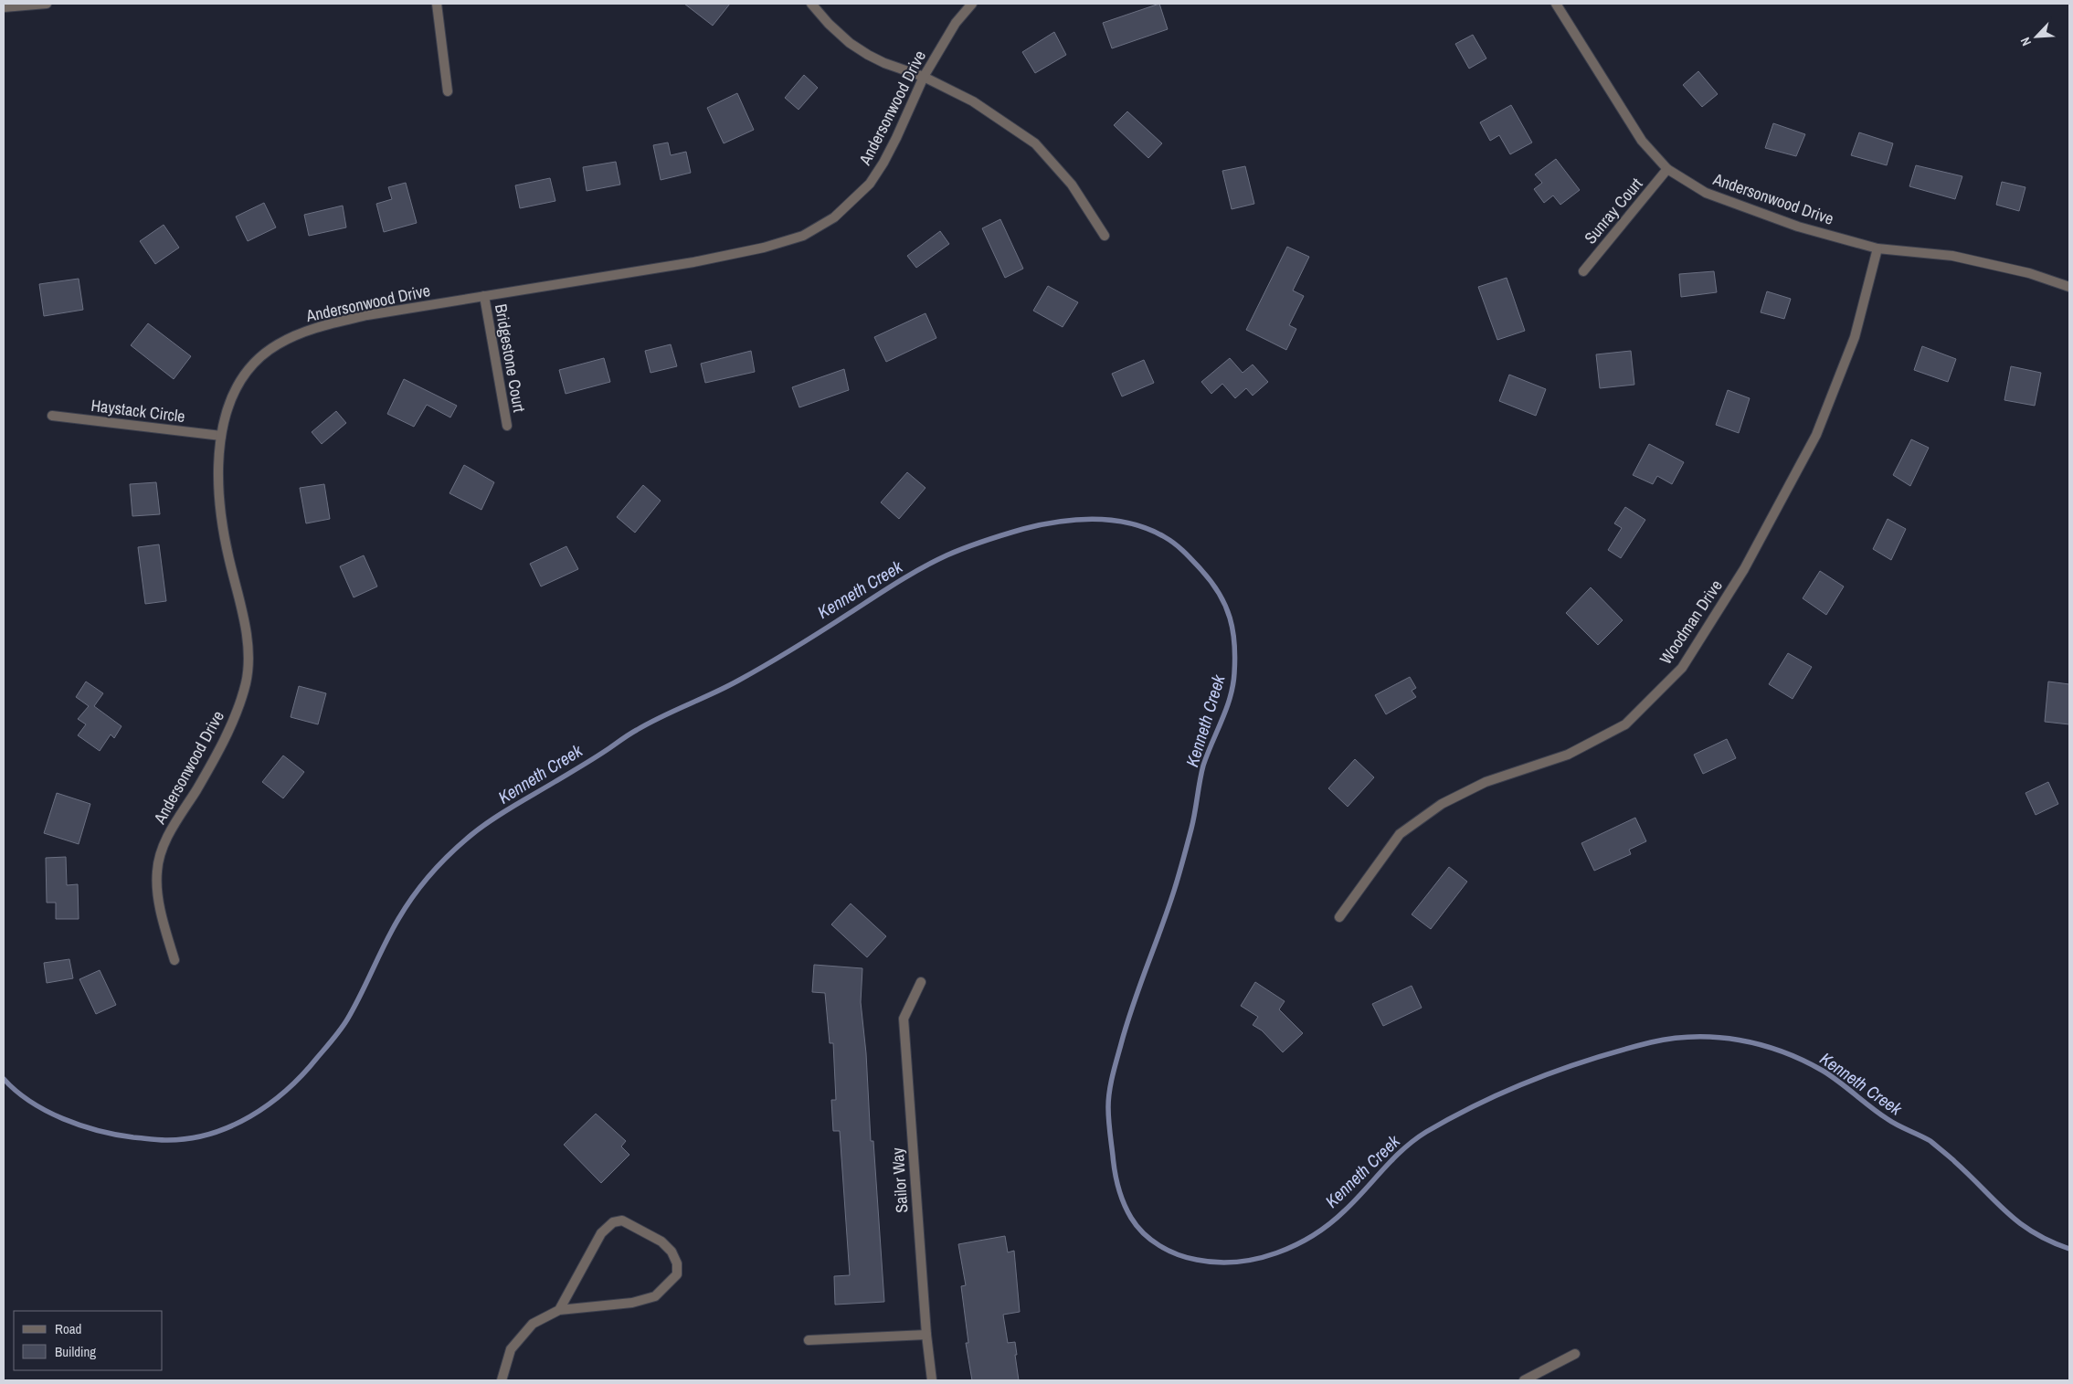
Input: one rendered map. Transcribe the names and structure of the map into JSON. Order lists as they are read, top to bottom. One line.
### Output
{"streets":{"street":["Andersonwood Drive","Sunray Court","Bridgestone Court","Haystack Circle","Woodman Drive","Sailor Way"]},"crossings":[["Andersonwood Drive","Sunray Court"],["Andersonwood Drive","Bridgestone Court"],["Andersonwood Drive","Haystack Circle"],["Andersonwood Drive","Woodman Drive"]],"water":["Kenneth Creek"],"legend":["Road","Building"],"north":"bottom left"}
